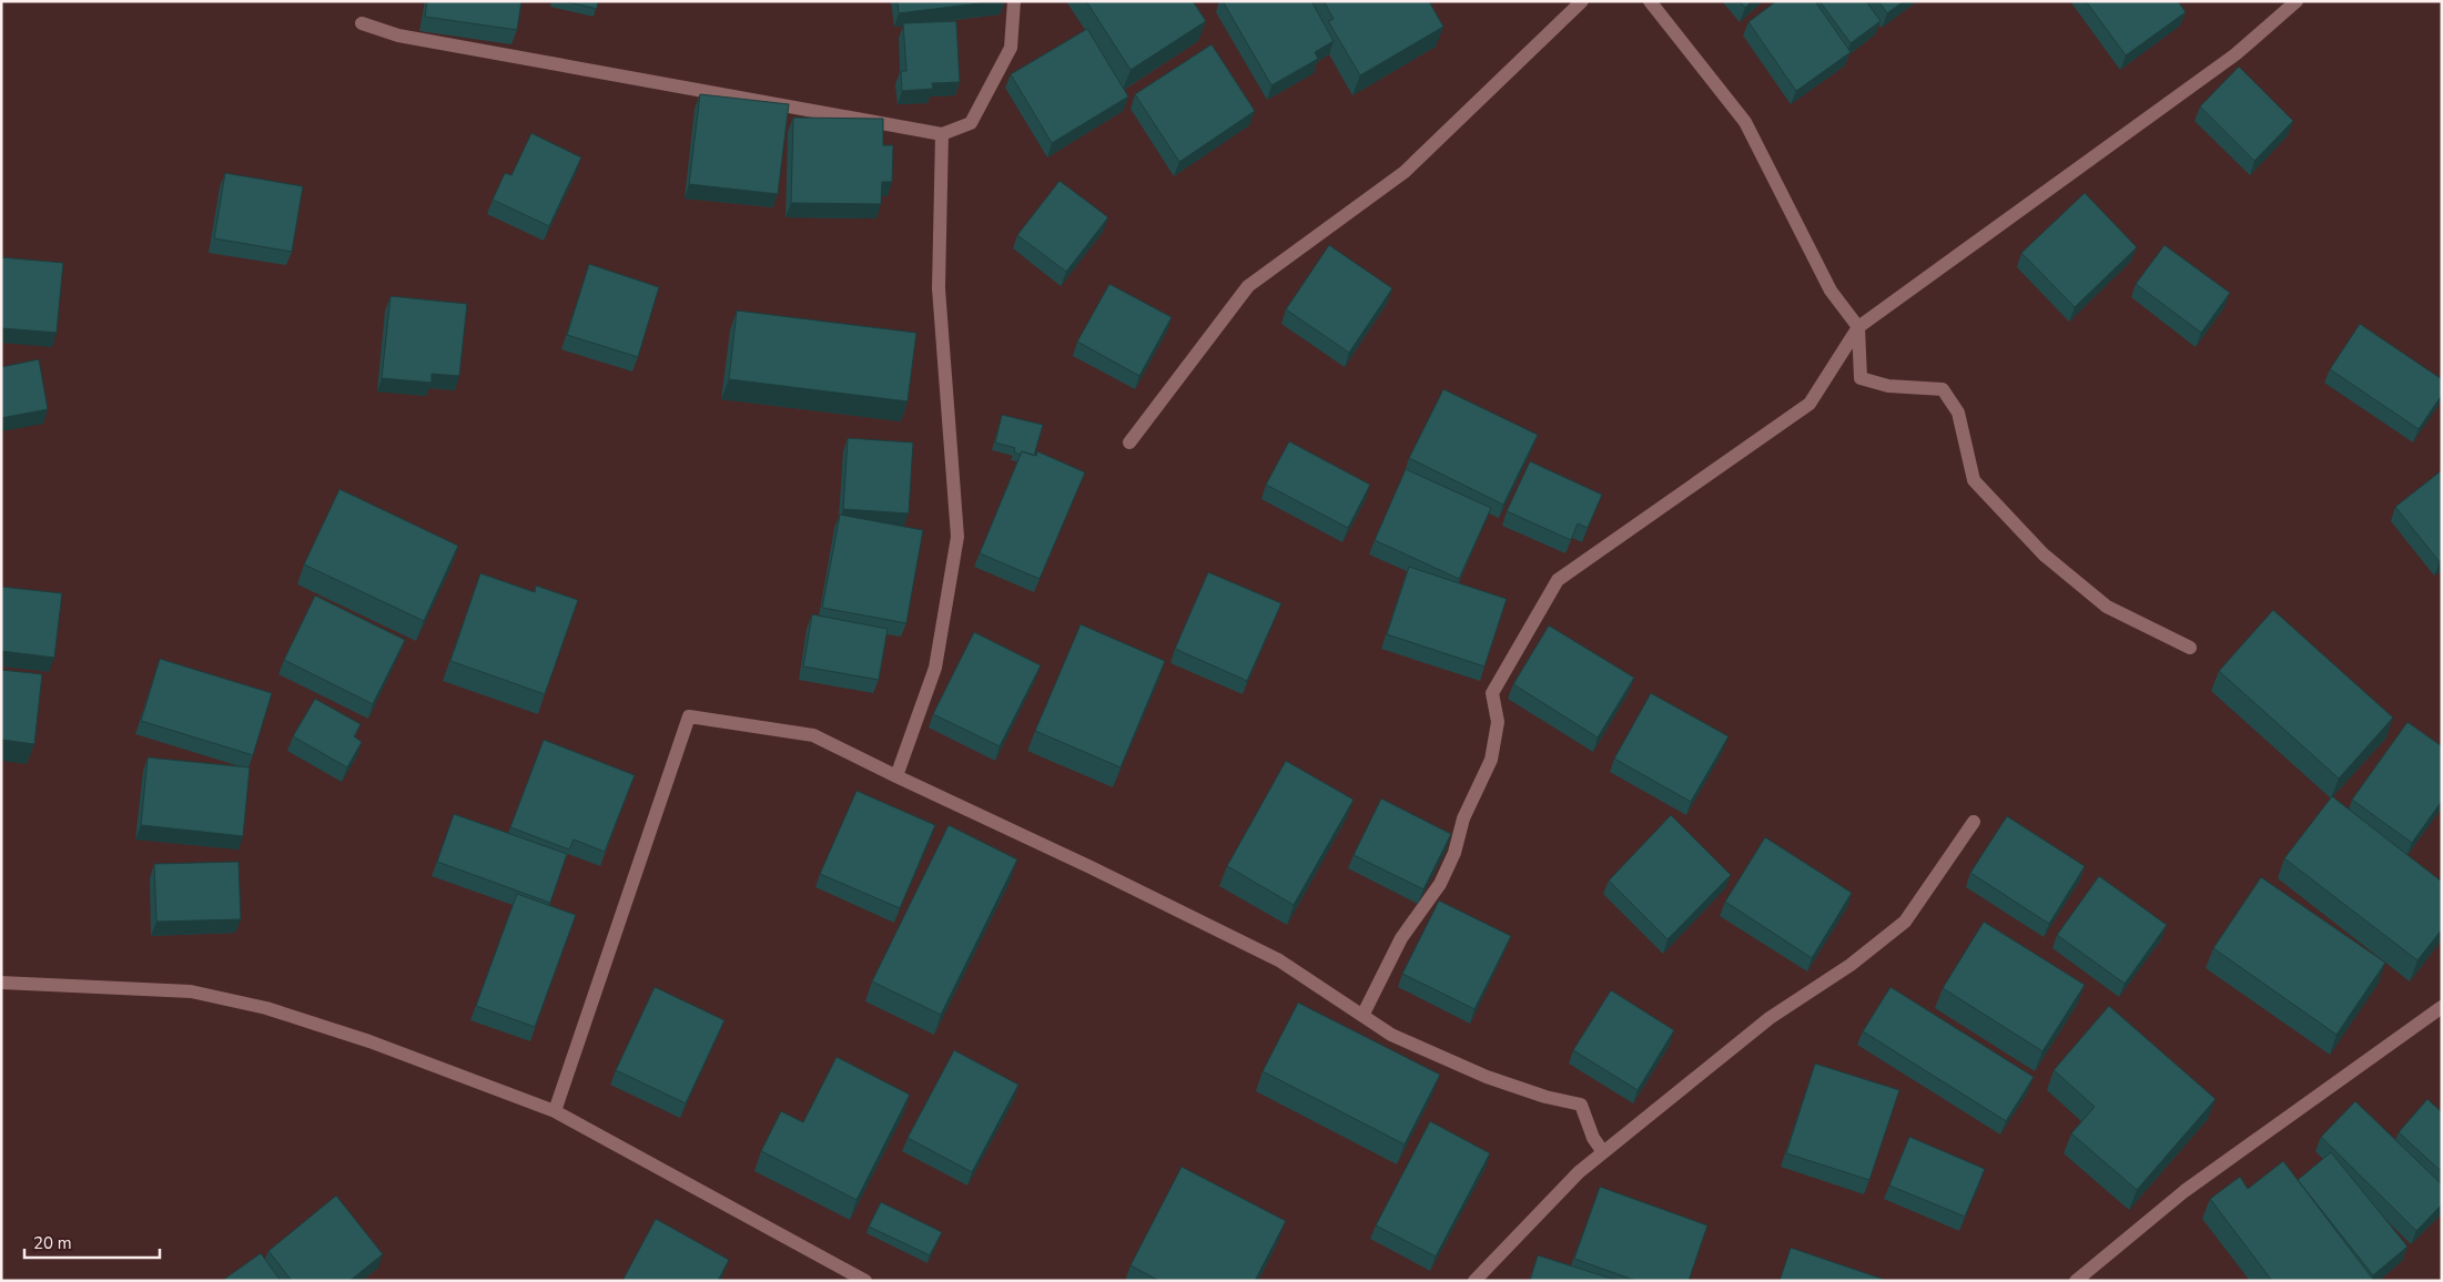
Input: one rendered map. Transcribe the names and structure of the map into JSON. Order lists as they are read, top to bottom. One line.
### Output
{"scale_bar":"20 m"}
